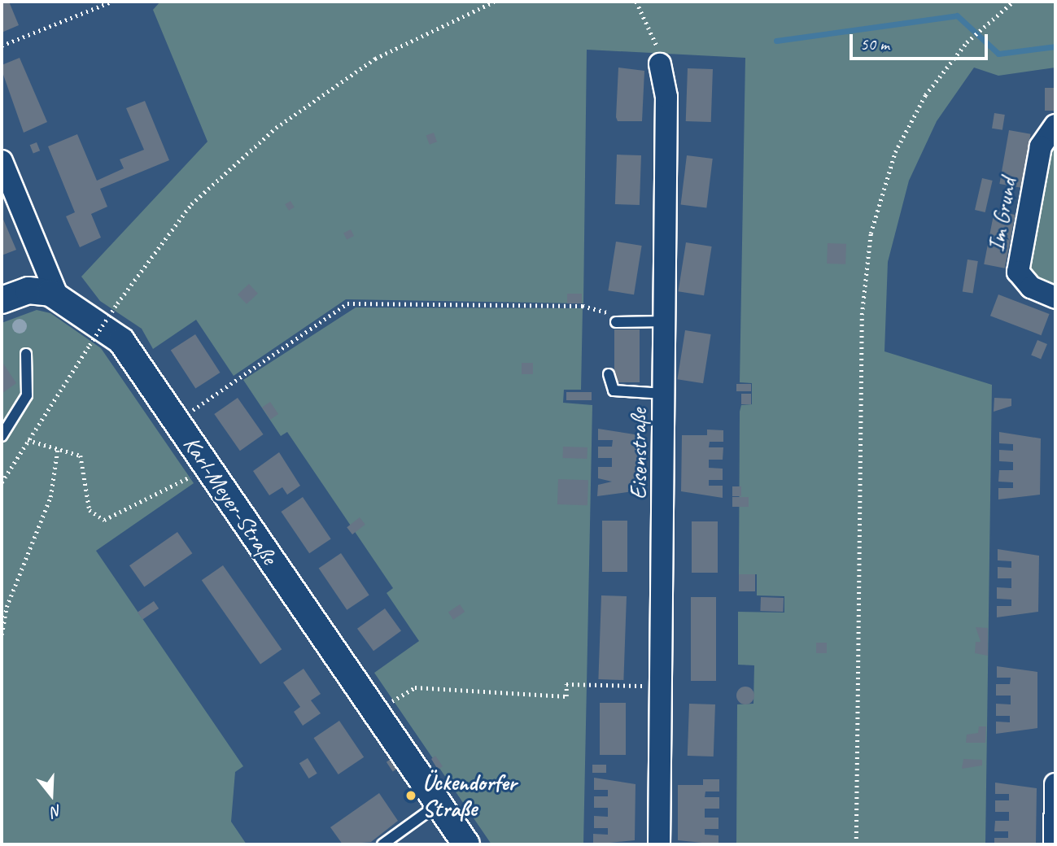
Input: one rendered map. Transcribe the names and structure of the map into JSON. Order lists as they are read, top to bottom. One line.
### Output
{"streets":{"street":["Im Grund","Eisenstraße","Karl-Meyer-Straße"]},"places":["Ückendorfer Straße"],"scale_bar":"50 m","north":"bottom"}
